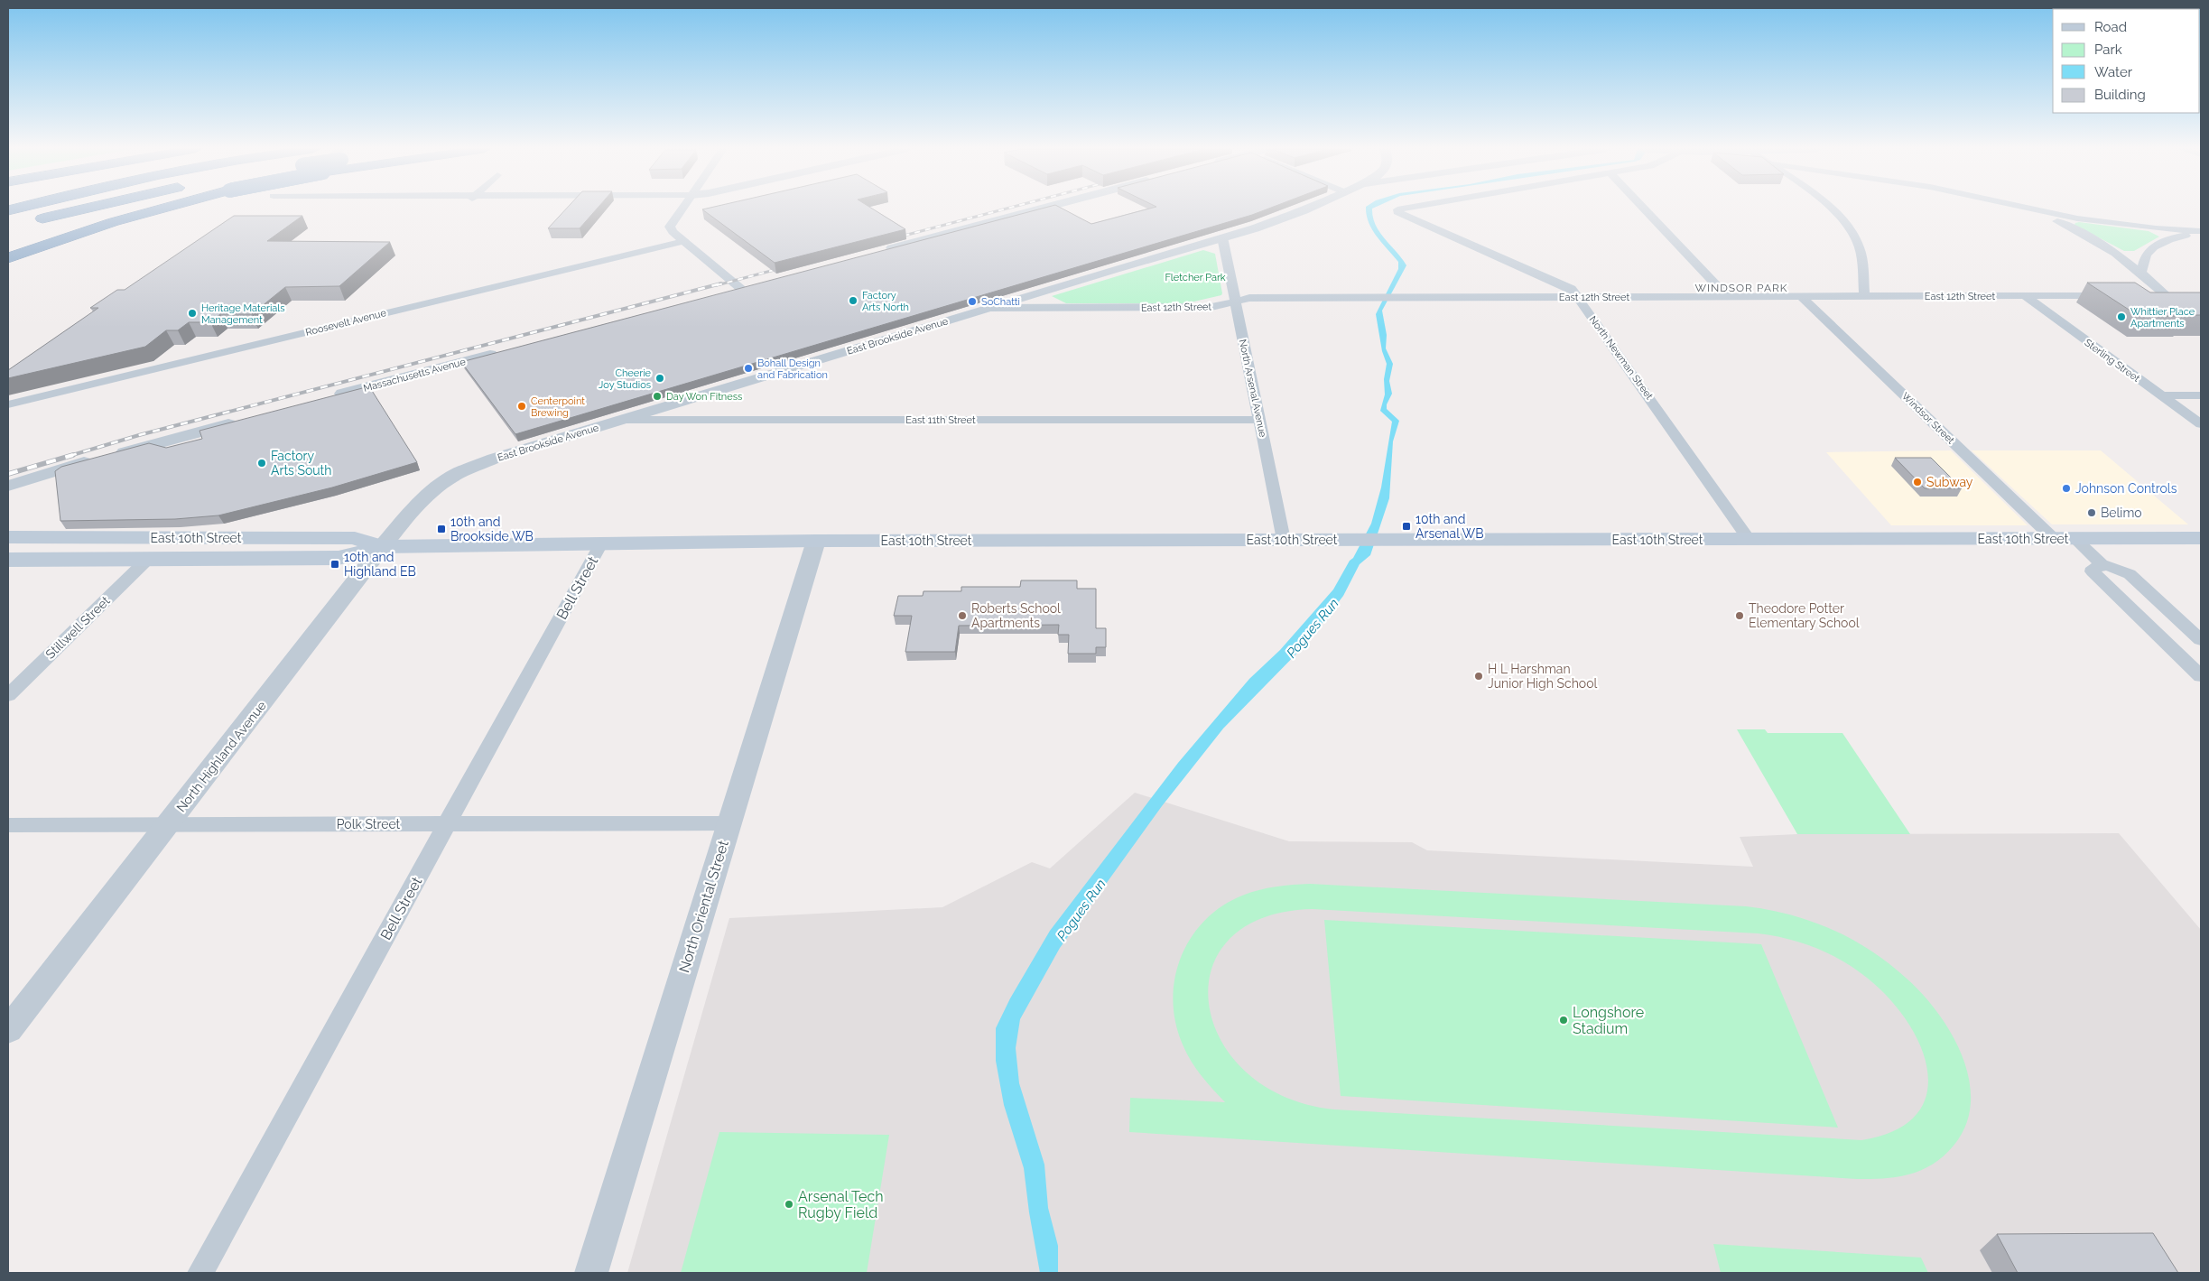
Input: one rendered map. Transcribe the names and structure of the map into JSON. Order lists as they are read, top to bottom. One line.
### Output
{"streets":{"main road":["East 10th Street"],"street":["East 12th Street","Roosevelt Avenue","East Brookside Avenue","North Newman Street","Sterling Street","Massachusetts Avenue","North Arsenal Avenue","Windsor Street","East 11th Street","Bell Street","Stillwell Street","North Highland Avenue","Polk Street","North Oriental Street"]},"crossings":[["East 12th Street","East Brookside Avenue"],["East 12th Street","North Newman Street"],["East 12th Street","Sterling Street"],["East 12th Street","North Arsenal Avenue"],["East 12th Street","Windsor Street"],["East Brookside Avenue","North Arsenal Avenue"],["East Brookside Avenue","East 11th Street"],["East Brookside Avenue","North Highland Avenue"],["North Newman Street","East 10th Street"],["North Arsenal Avenue","East 11th Street"],["North Arsenal Avenue","East 10th Street"],["Windsor Street","East 10th Street"],["East 10th Street","Bell Street"],["East 10th Street","Stillwell Street"],["East 10th Street","North Highland Avenue"],["East 10th Street","North Oriental Street"],["Bell Street","Polk Street"],["North Highland Avenue","Polk Street"],["Polk Street","North Oriental Street"]],"districts":["WINDSOR PARK"],"water":["Pogues Run"],"parks":["Fletcher Park"],"places":{"other":["Factory Arts North","SoChatti","Heritage Materials Management","Whittier Place Apartments","Bohall Design and Fabrication","Cheerie Joy Studios","Day Won Fitness","Centerpoint Brewing","Factory Arts South","Subway","Johnson Controls","Belimo","Roberts School Apartments","Theodore Potter Elementary School","H L Harshman Junior High School","Longshore Stadium","Arsenal Tech Rugby Field"],"transit":["10th and Arsenal WB","10th and Brookside WB","10th and Highland EB"]},"legend":["Road","Park","Water","Building"]}
